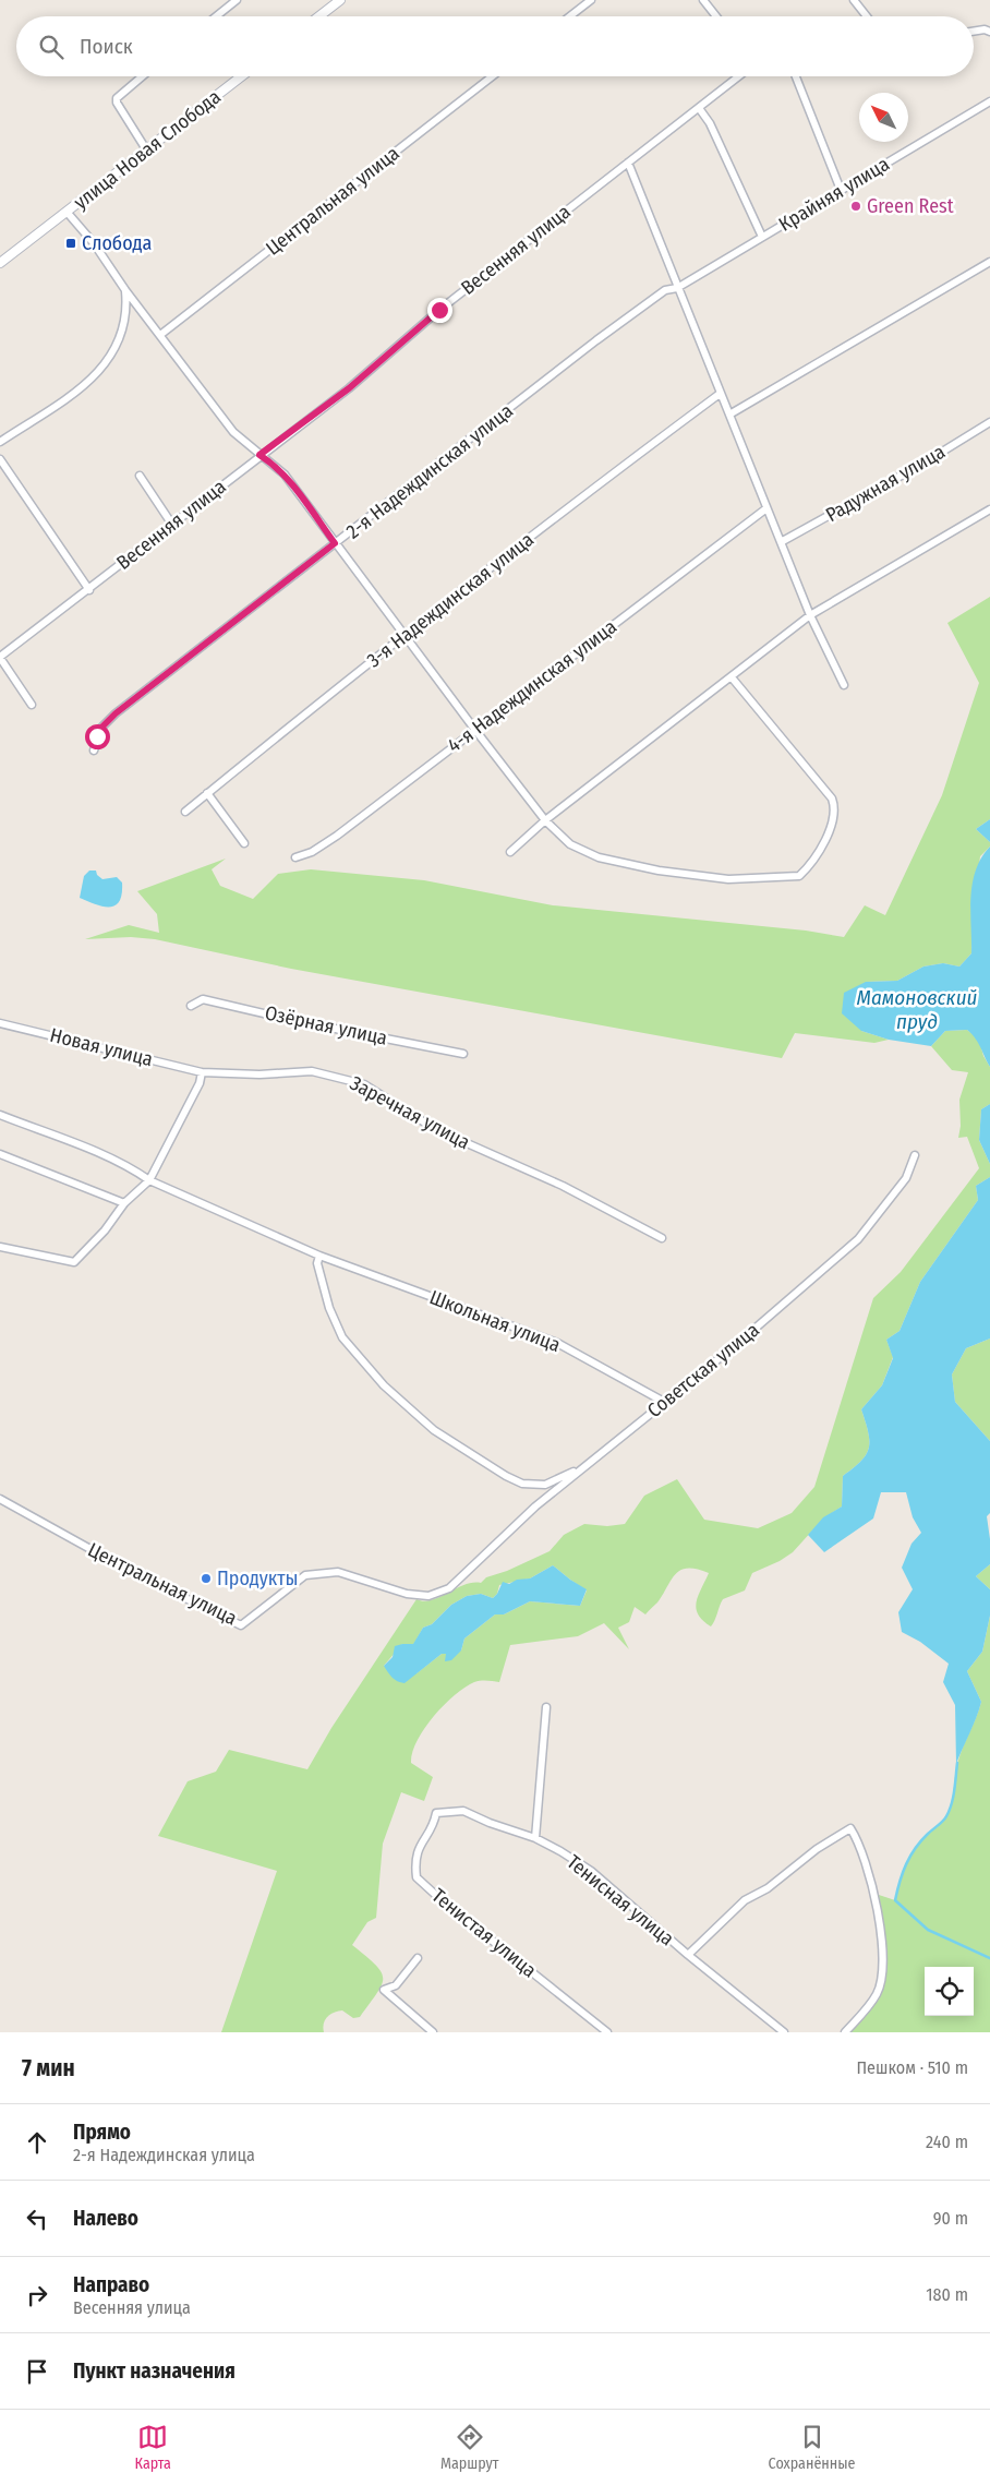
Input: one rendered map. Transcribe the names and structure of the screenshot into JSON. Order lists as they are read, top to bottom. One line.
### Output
{"streets":{"street":["улица Новая Слобода","Крайняя улица","Центральная улица","Весенняя улица","2-я Надеждинская улица","Радужная улица","3-я Надеждинская улица","4-я Надеждинская улица","Озёрная улица","Новая улица","Заречная улица","Школьная улица","Советская улица","Тенисная улица","Тенистая улица"]},"crossings":[["Крайняя улица","2-я Надеждинская улица"],["Центральная улица","Советская улица"],["Новая улица","Заречная улица"],["Школьная улица","Советская улица"],["Тенисная улица","Тенистая улица"]],"water":["Мамоновский пруд"],"places":{"other":["Green Rest","Продукты"],"transit":["Слобода"]},"north":"top left","page":{"search":"Поиск","heading":["7 мин","Пешком · 510 m"],"list":[["Прямо","2-я Надеждинская улица","240 m"],["Налево","90 m"],["Направо","Весенняя улица","180 m"],"Пункт назначения"],"nav":["Карта","Маршрут","Сохранённые"]}}
